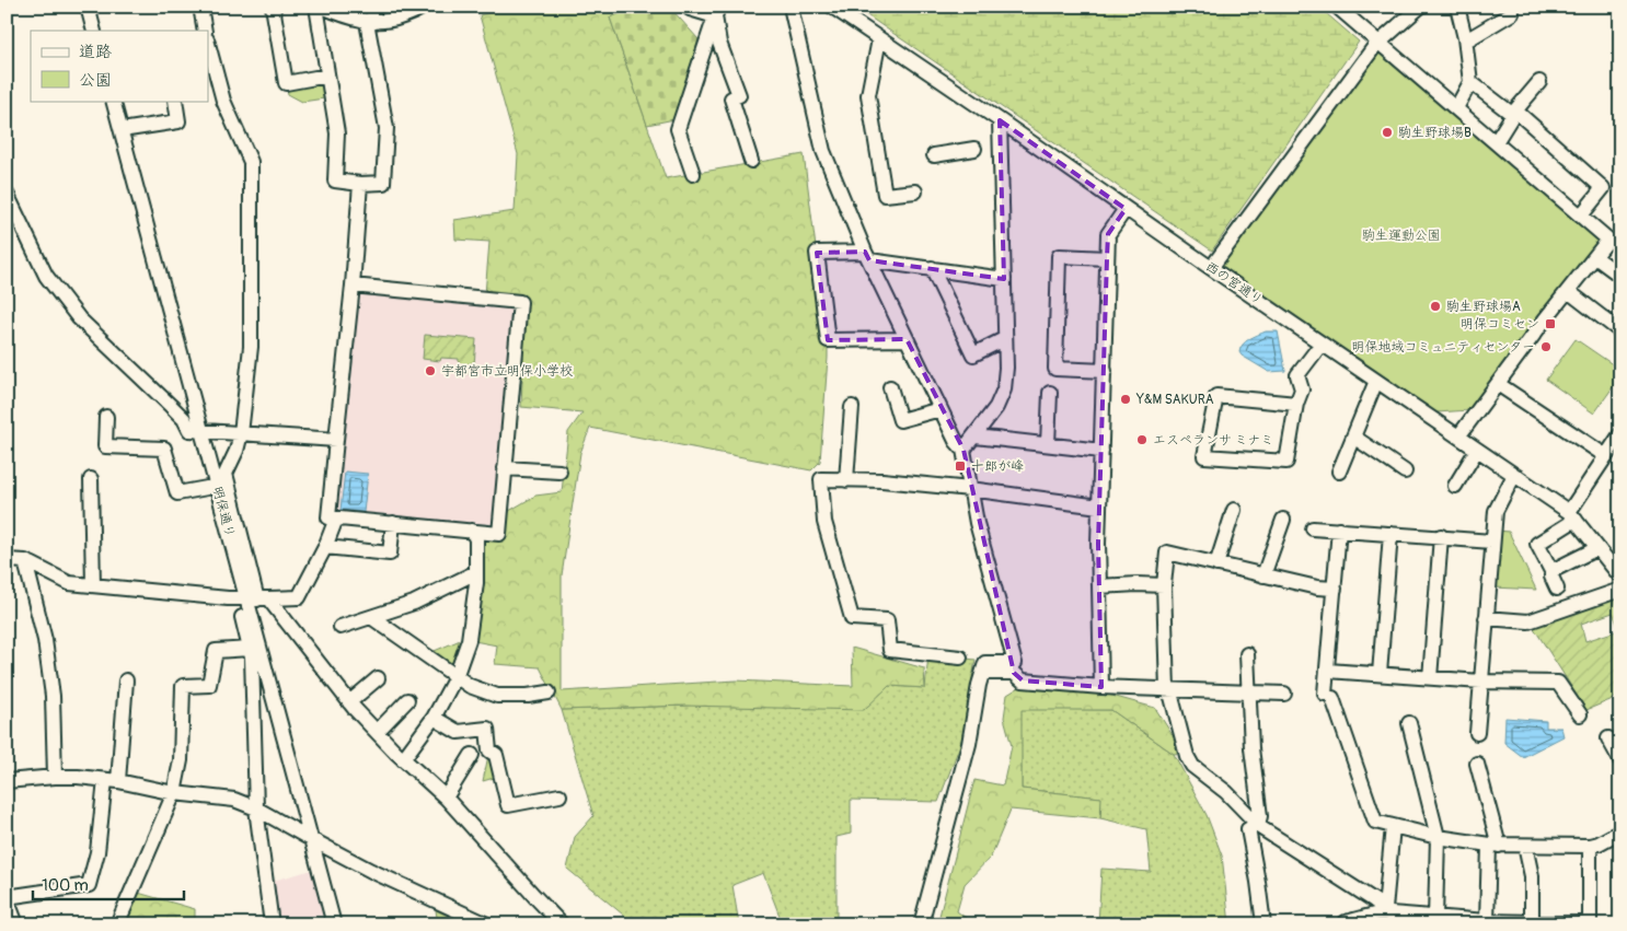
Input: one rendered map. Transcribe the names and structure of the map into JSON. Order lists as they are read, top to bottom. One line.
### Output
{"streets":{"street":["西の宮通り","明保通り"]},"parks":["駒生運動公園"],"places":{"other":["駒生野球場B","駒生野球場A","明保地域コミュニティセンター","宇都宮市立明保小学校","Y&M SAKURA","エスペランサ ミナミ"],"transit":["明保コミセン","十郎が峰"]},"legend":["道路","公園"],"scale_bar":"100 m"}
